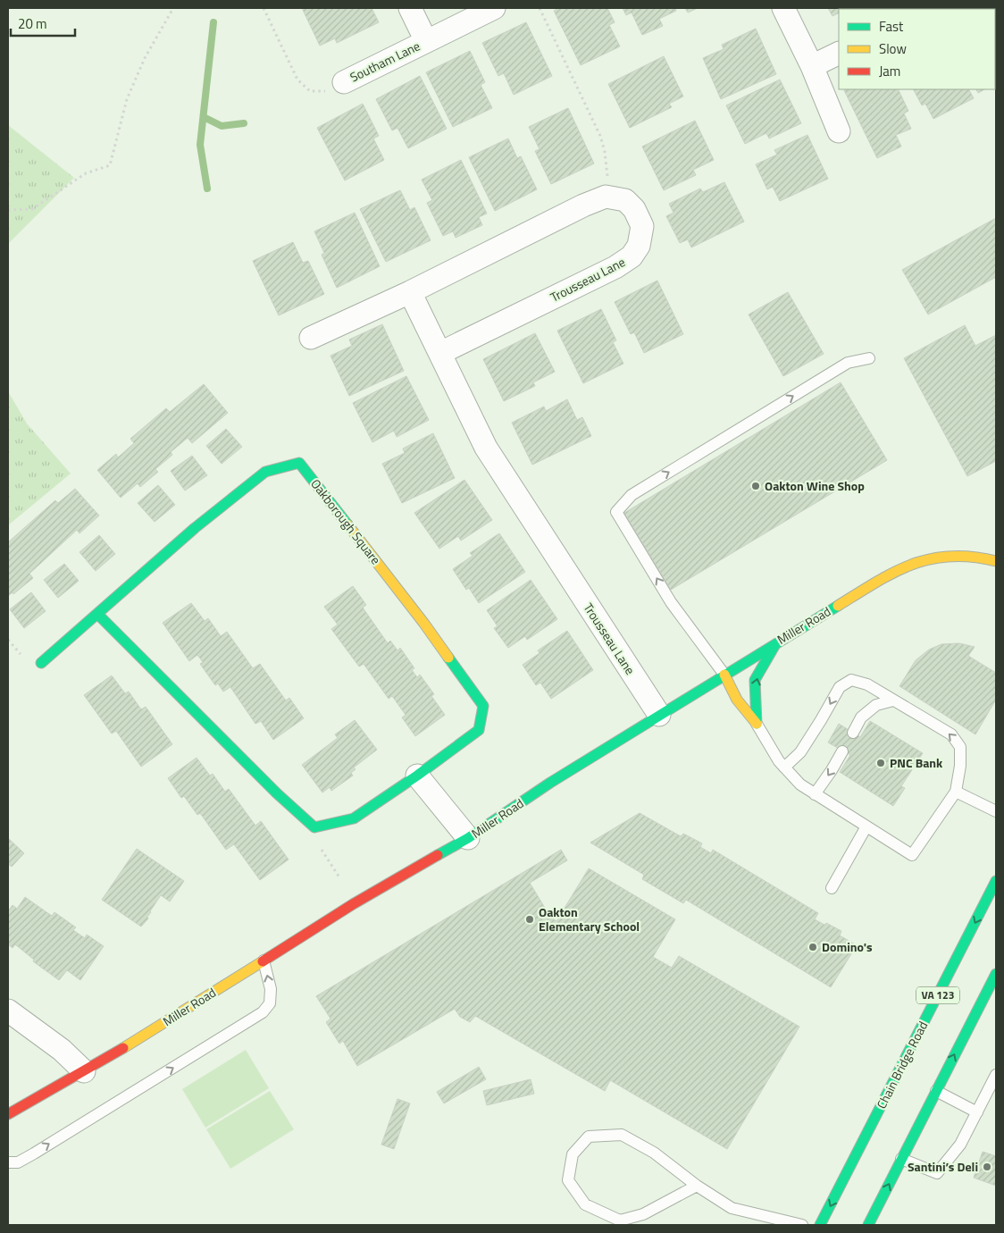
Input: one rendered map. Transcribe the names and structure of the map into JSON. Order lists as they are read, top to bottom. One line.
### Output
{"streets":{"street":["Southam Lane","Trousseau Lane","Oakborough Square","Miller Road","VA 123","Chain Bridge Road"]},"crossings":[["Trousseau Lane","Miller Road"]],"places":["Oakton Wine Shop","PNC Bank","Oakton Elementary School","Domino's","Santini’s Deli"],"legend":["Fast","Slow","Jam"],"scale_bar":"20 m"}
